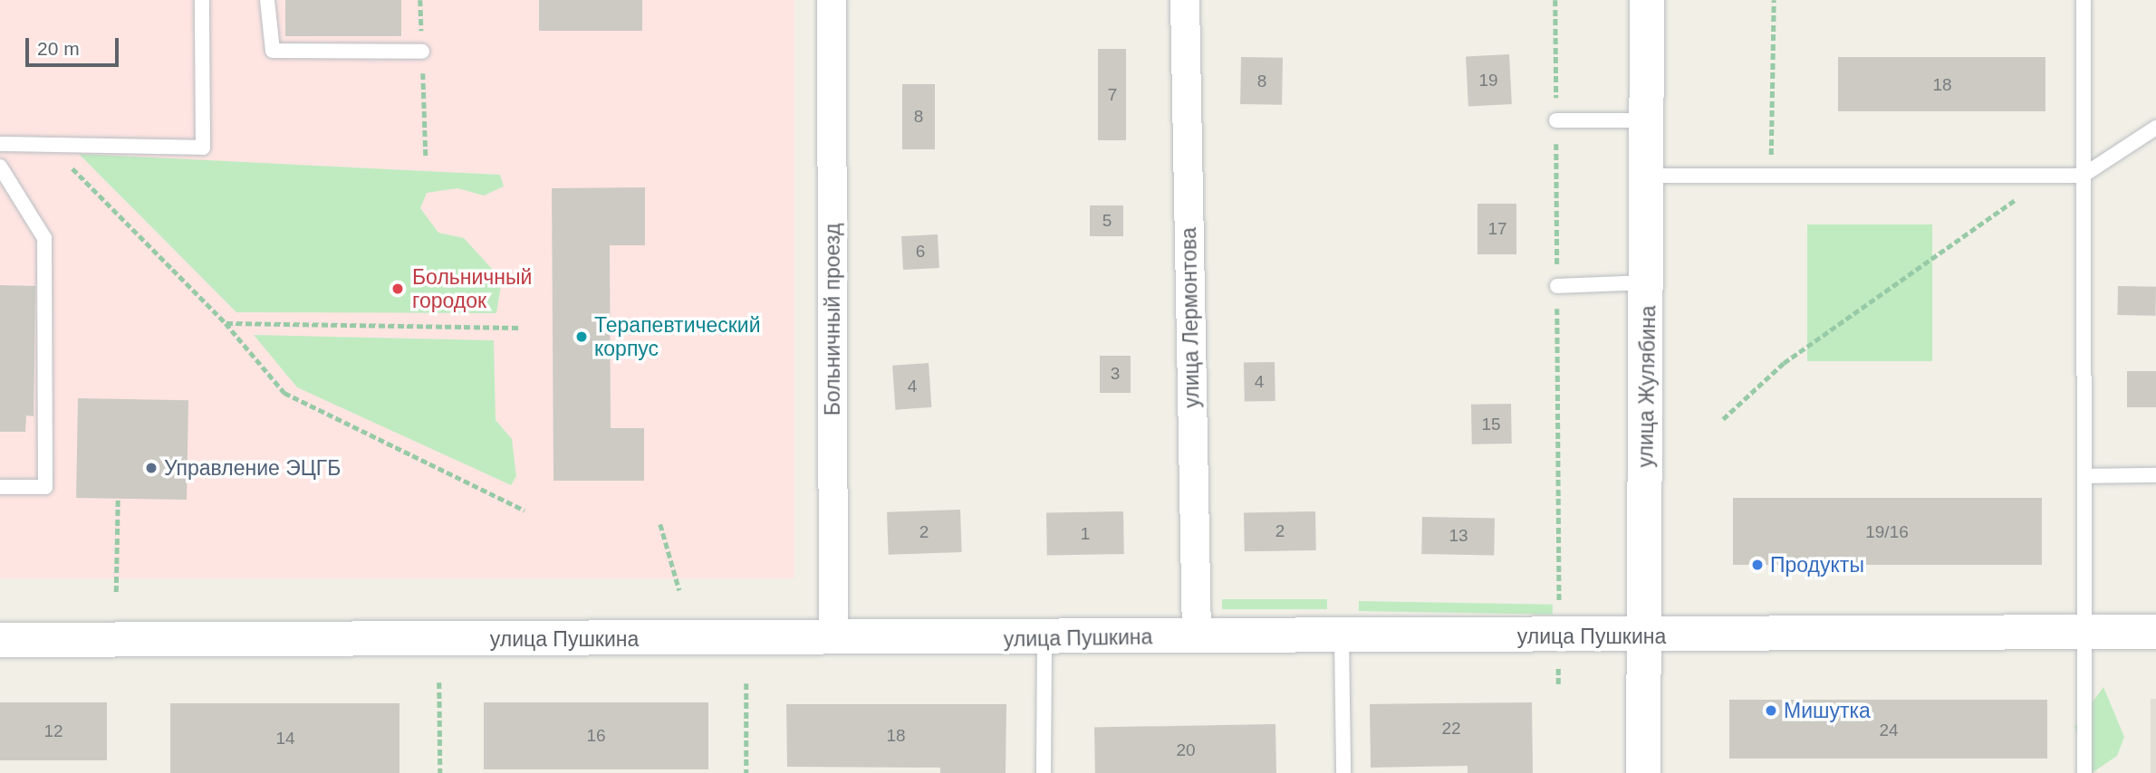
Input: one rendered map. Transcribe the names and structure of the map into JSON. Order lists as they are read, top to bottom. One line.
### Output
{"streets":{"main road":["улица Жулябина","улица Пушкина"],"street":["улица Лермонтова","Больничный проезд"]},"crossings":[["улица Лермонтова","улица Пушкина"],["Больничный проезд","улица Пушкина"],["улица Жулябина","улица Пушкина"]],"places":["Больничный городок","Терапевтический корпус","Управление ЭЦГБ","Продукты","Мишутка"],"house_numbers":["19","8","18","7","8","5","17","6","3","4","4","15","2","2","19/16","1","13","22","24","12","16","18","14","20"],"scale_bar":"20 m"}
